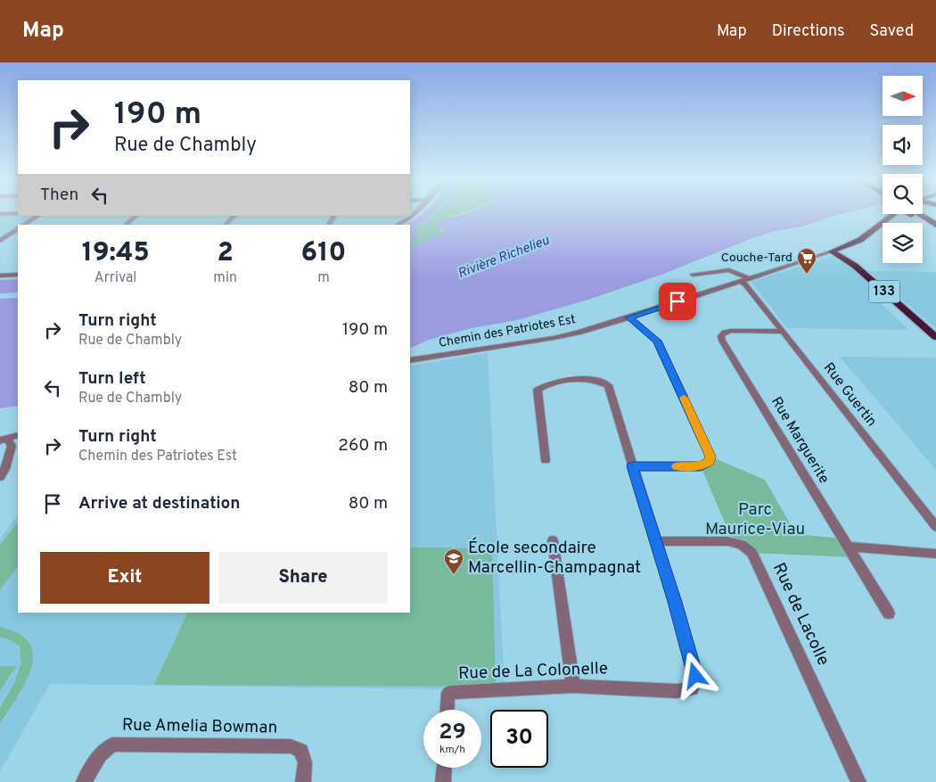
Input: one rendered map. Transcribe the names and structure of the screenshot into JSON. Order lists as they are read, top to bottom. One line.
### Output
{"streets":{"main road":["133","Chemin des Patriotes Est"],"street":["Rue Guertin","Rue Marguerite","Rue de Lacolle","Rue de La Colonelle","Rue Amelia Bowman"]},"crossings":[["133","Chemin des Patriotes Est"],["Chemin des Patriotes Est","Rue Guertin"],["Rue Guertin","Rue Marguerite"],["Rue de Lacolle","Rue de La Colonelle"]],"water":["Rivière Richelieu"],"parks":["Parc Maurice-Viau"],"places":{"supermarket":["Couche-Tard"],"school or university":["École secondaire Marcellin-Champagnat"]},"north":"right","page":{"header":"Map","nav":["Map","Directions","Saved"],"turn":["190 m","Rue de Chambly"],"then":"Then","eta":["19:45","Arrival","2","min","610","m"],"list":[{"name":"Turn right","note":"Rue de Chambly","value":"190 m"},{"name":"Turn left","note":"Rue de Chambly","value":"80 m"},{"name":"Turn right","note":"Chemin des Patriotes Est","value":"260 m"},{"name":"Arrive at destination","value":"80 m"}],"buttons":["Exit","Share"],"speed":"29 km/h","limit":"30"}}
